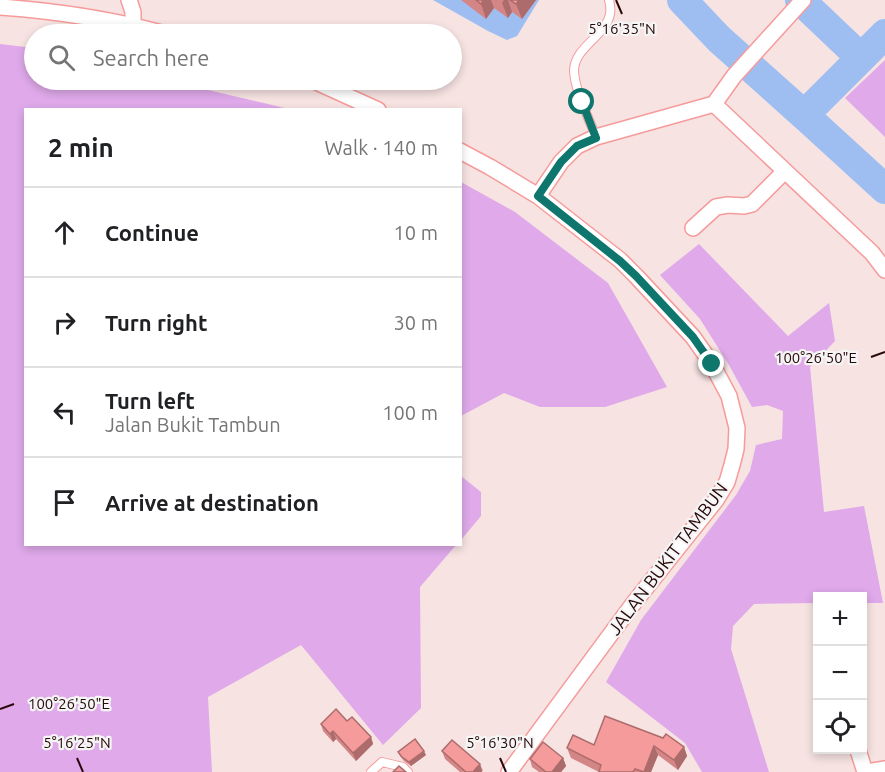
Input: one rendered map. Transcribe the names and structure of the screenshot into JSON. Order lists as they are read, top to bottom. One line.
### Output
{"streets":{"street":["JALAN BUKIT TAMBUN"]},"page":{"search":"Search here","heading":["2 min","Walk · 140 m"],"list":[["Continue","10 m"],["Turn right","30 m"],["Turn left","Jalan Bukit Tambun","100 m"],"Arrive at destination"],"map_buttons":["+","−"]},"coordinates":["5°16'35\"N","100°26'50\"E","5°16'25\"N","5°16'30\"N"]}
